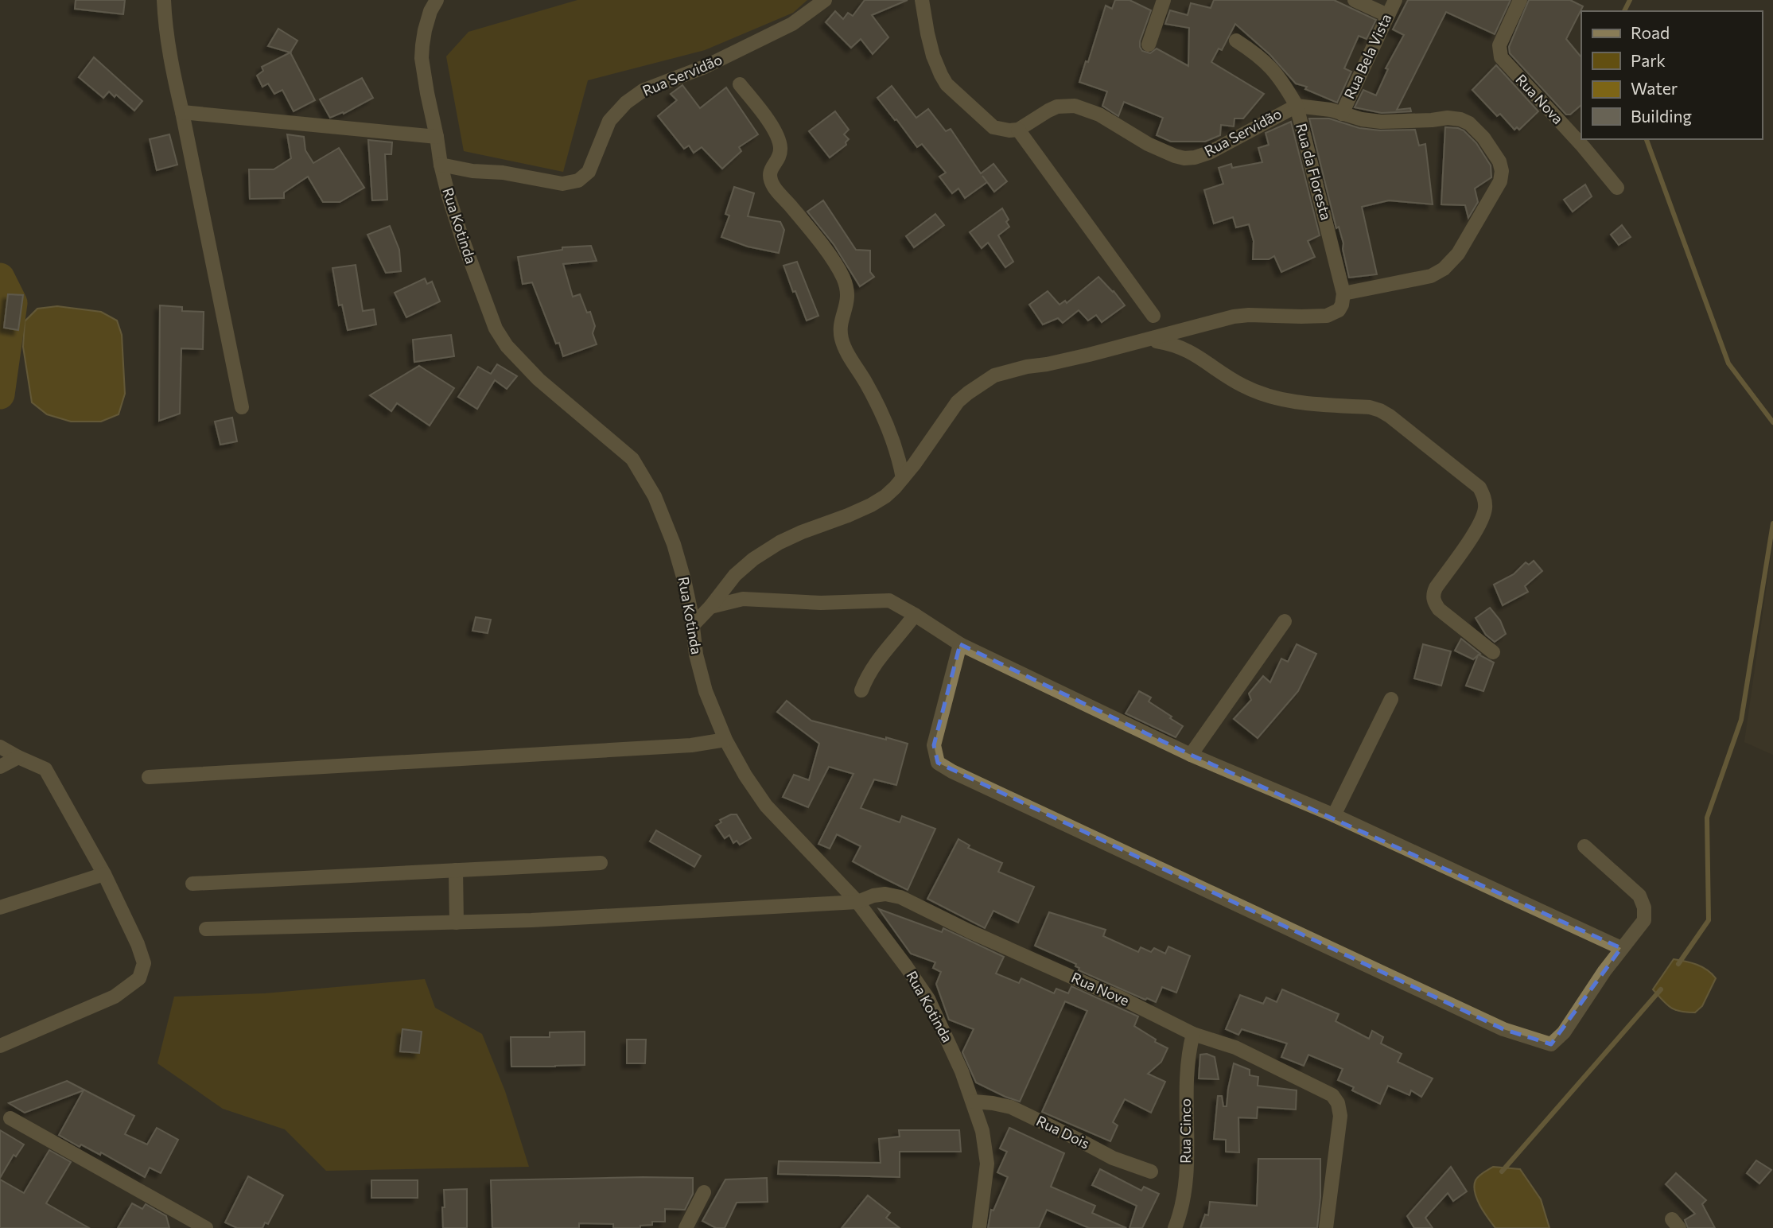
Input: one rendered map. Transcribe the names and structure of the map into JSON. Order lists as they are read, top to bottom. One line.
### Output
{"streets":{"street":["Rua Bela Vista","Rua Servidão","Rua Nova","Rua da Floresta","Rua Kotinda","Rua Nove","Rua Cinco","Rua Dois"]},"crossings":[["Rua Servidão","Rua da Floresta"],["Rua Servidão","Rua Kotinda"],["Rua Kotinda","Rua Nove"],["Rua Kotinda","Rua Dois"],["Rua Nove","Rua Cinco"]],"legend":["Road","Park","Water","Building"]}
